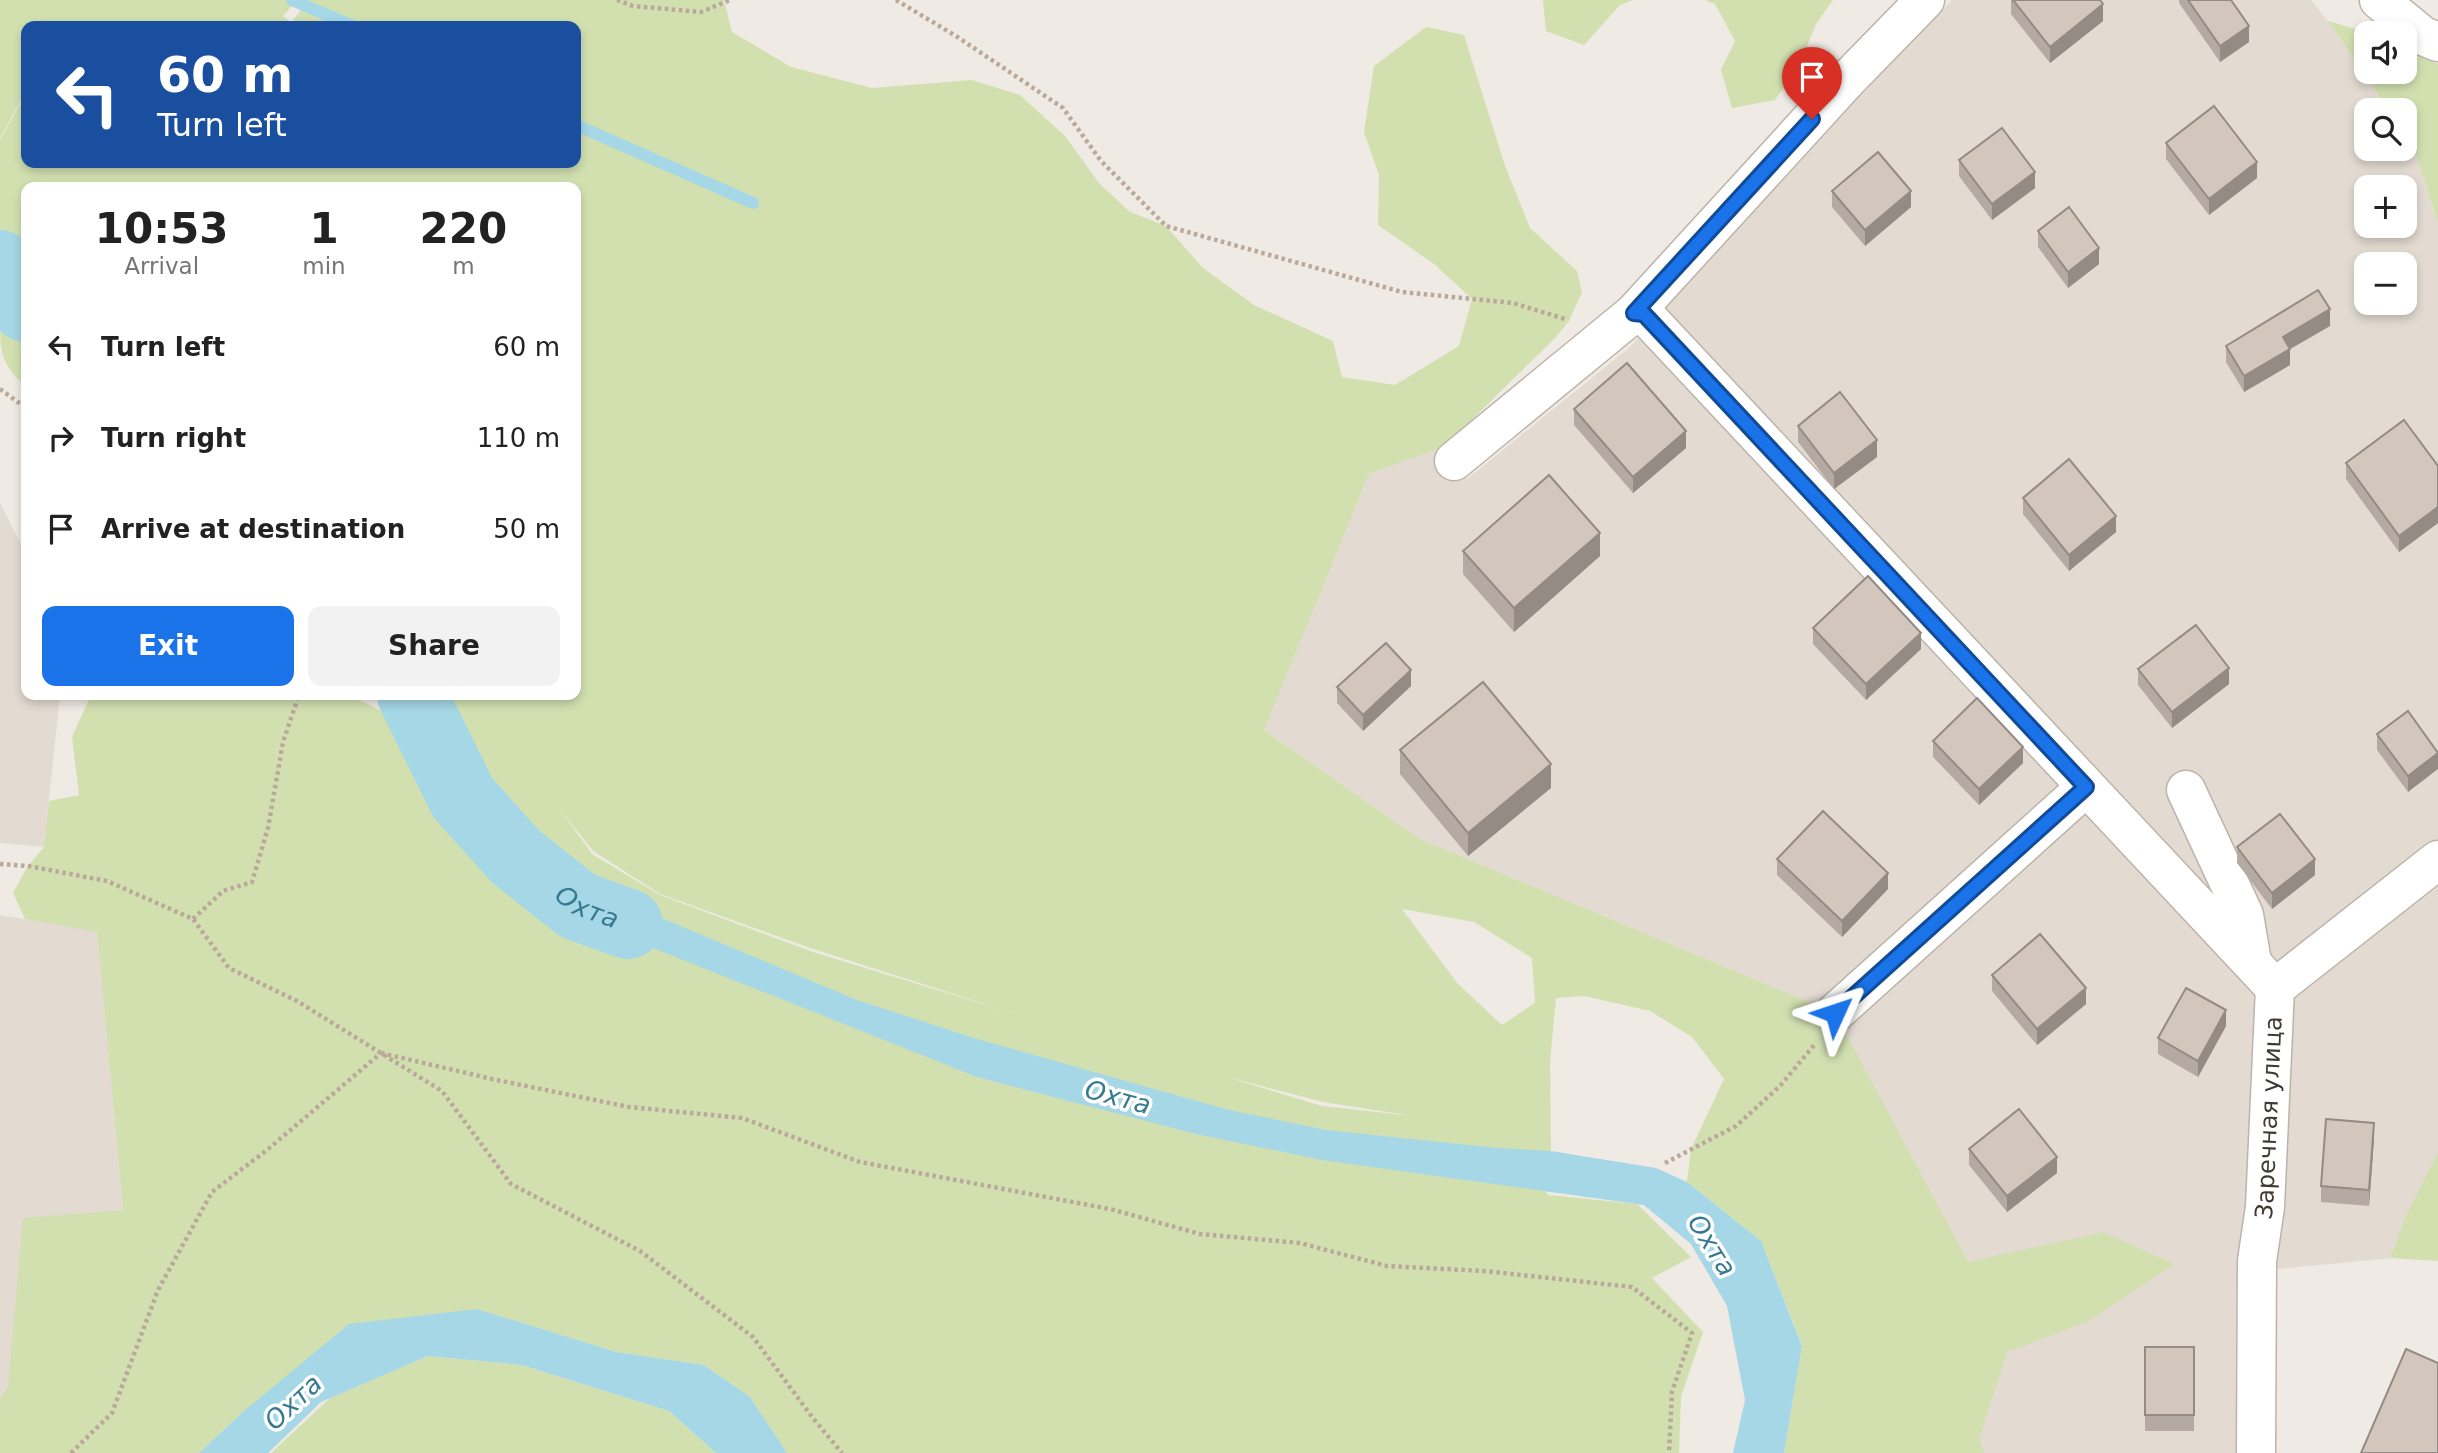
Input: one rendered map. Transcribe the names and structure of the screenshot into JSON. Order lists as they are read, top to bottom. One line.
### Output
{"streets":{"street":["Заречная улица"]},"water":["Охта"],"page":{"map_buttons":["+","−"],"turn":["60 m","Turn left"],"eta":["10:53","Arrival","1","min","220","m"],"list":[{"name":"Turn left","value":"60 m"},{"name":"Turn right","value":"110 m"},{"name":"Arrive at destination","value":"50 m"}],"buttons":["Exit","Share"]}}
